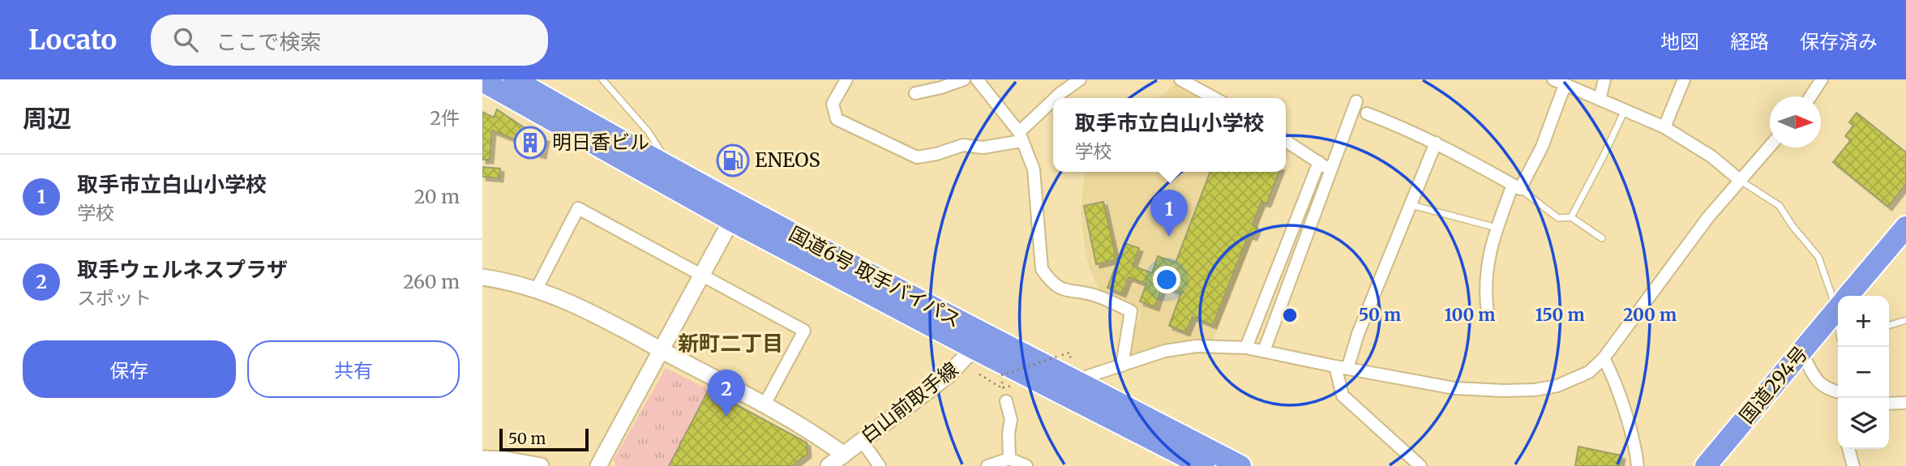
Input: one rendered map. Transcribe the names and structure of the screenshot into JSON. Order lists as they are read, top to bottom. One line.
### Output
{"streets":{"highway":["国道6号 取手バイパス","国道294号"],"street":["白山前取手線"]},"crossings":[["国道6号 取手バイパス","白山前取手線"]],"districts":["新町二丁目"],"places":{"building":["明日香ビル"],"fuel station":["ENEOS"]},"scale_bar":"50 m","north":"right","page":{"header":"Locato","search":"ここで検索","nav":["地図","経路","保存済み"],"heading":["周辺","2件"],"popup":["取手市立白山小学校","学校"],"list":[{"mark":"1","name":"取手市立白山小学校","note":"学校","value":"20 m"},{"mark":"2","name":"取手ウェルネスプラザ","note":"スポット","value":"260 m"}],"pins":["1","2"],"map_buttons":["+","−"],"buttons":["保存","共有"],"scale":"50 m"},"rings":["50 m","100 m","150 m","200 m"]}
